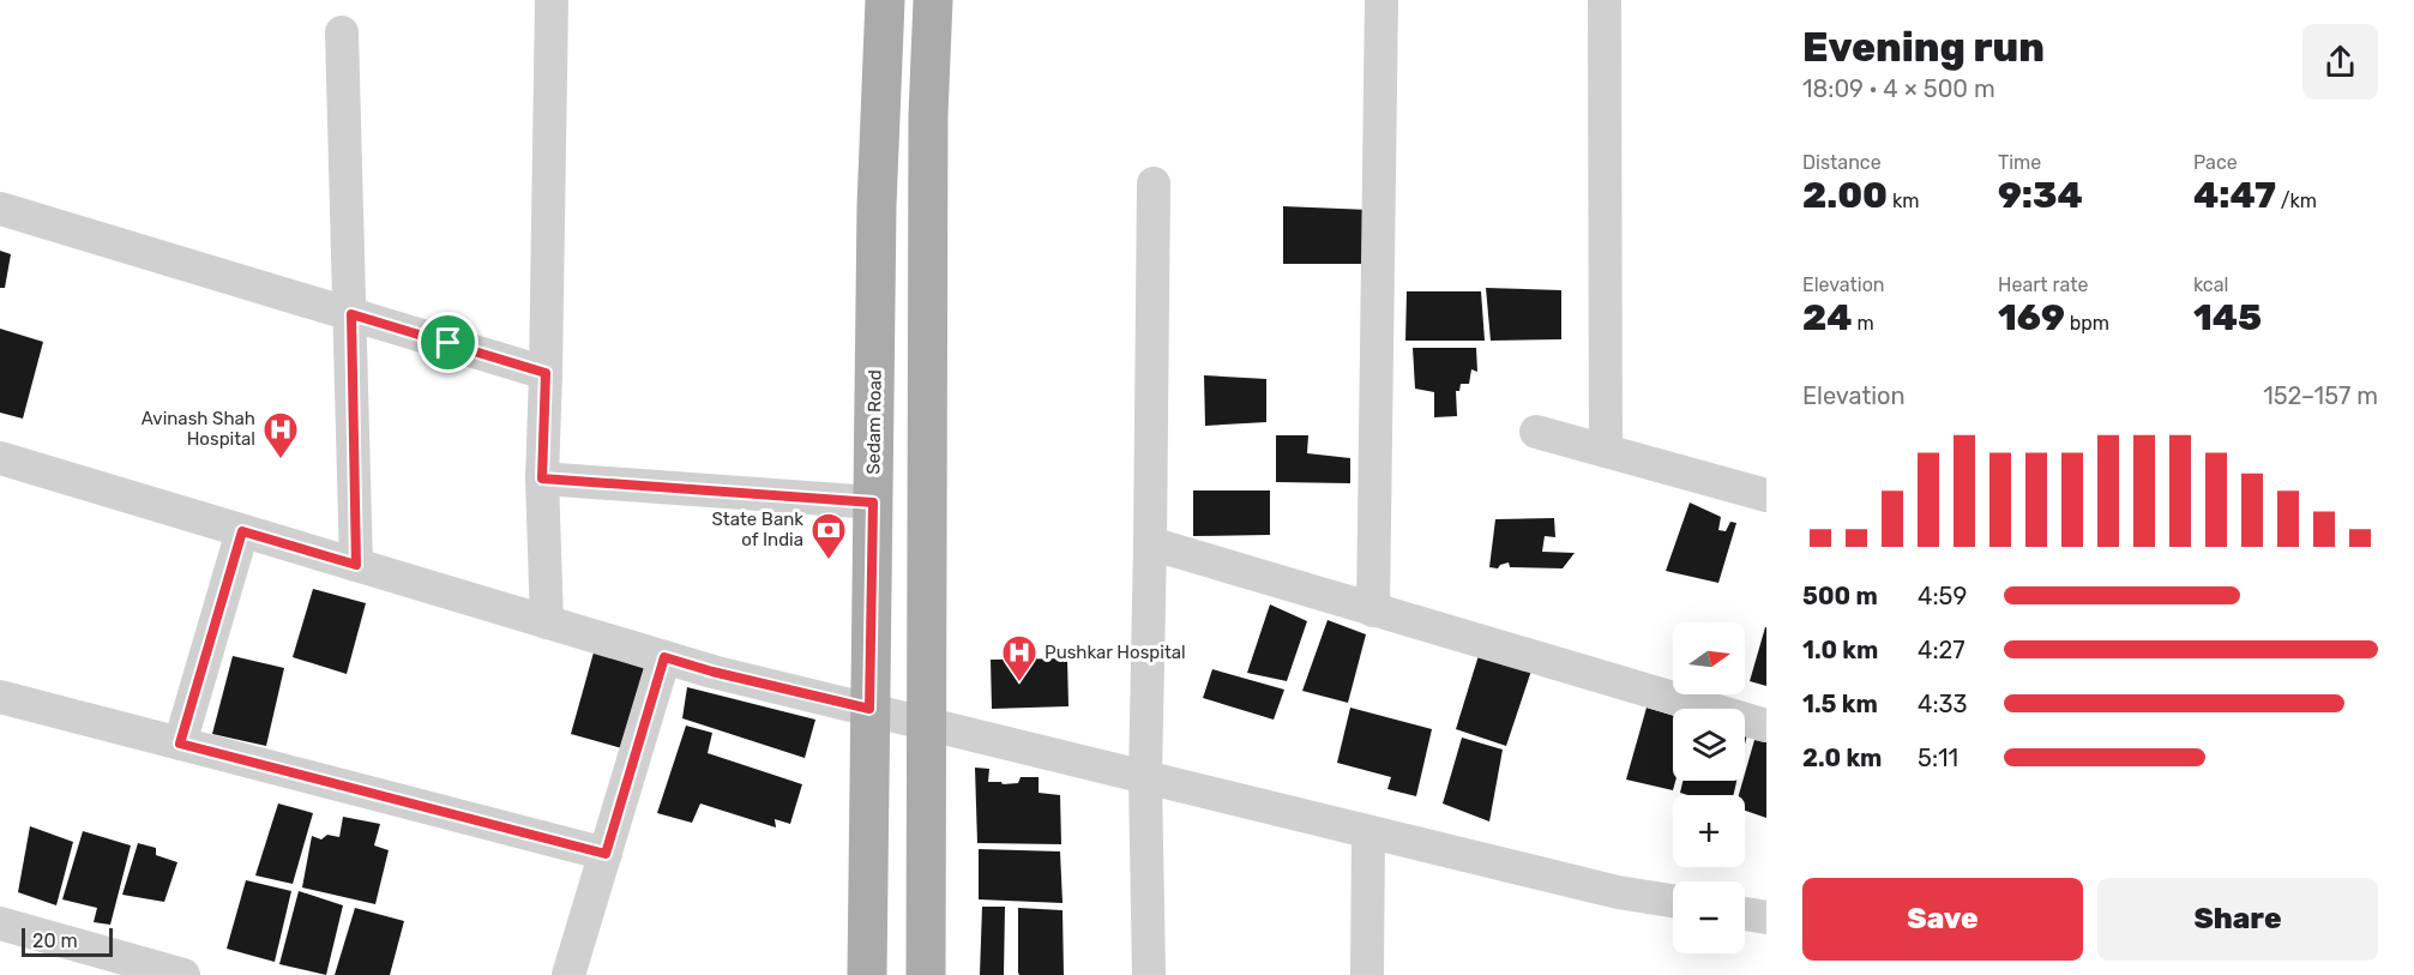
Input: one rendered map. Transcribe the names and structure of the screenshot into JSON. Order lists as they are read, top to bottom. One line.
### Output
{"streets":{"main road":["Sedam Road"]},"places":{"hospital":["Avinash Shah Hospital","Pushkar Hospital"],"bank":["State Bank of India"]},"scale_bar":"20 m","north":"right","page":{"heading":["Evening run","18:09 · 4 × 500 m"],"stats":[["Distance","2.00 km"],["Time","9:34"],["Pace","4:47 /km"],["Elevation","24 m"],["Heart rate","169 bpm"],["kcal","145"]],"chart":["Elevation","152–157 m"],"list":[{"name":"500 m","note":"4:59"},{"name":"1.0 km","note":"4:27"},{"name":"1.5 km","note":"4:33"},{"name":"2.0 km","note":"5:11"}],"map_buttons":["+","−"],"buttons":["Save","Share"],"scale":"20 m"}}
